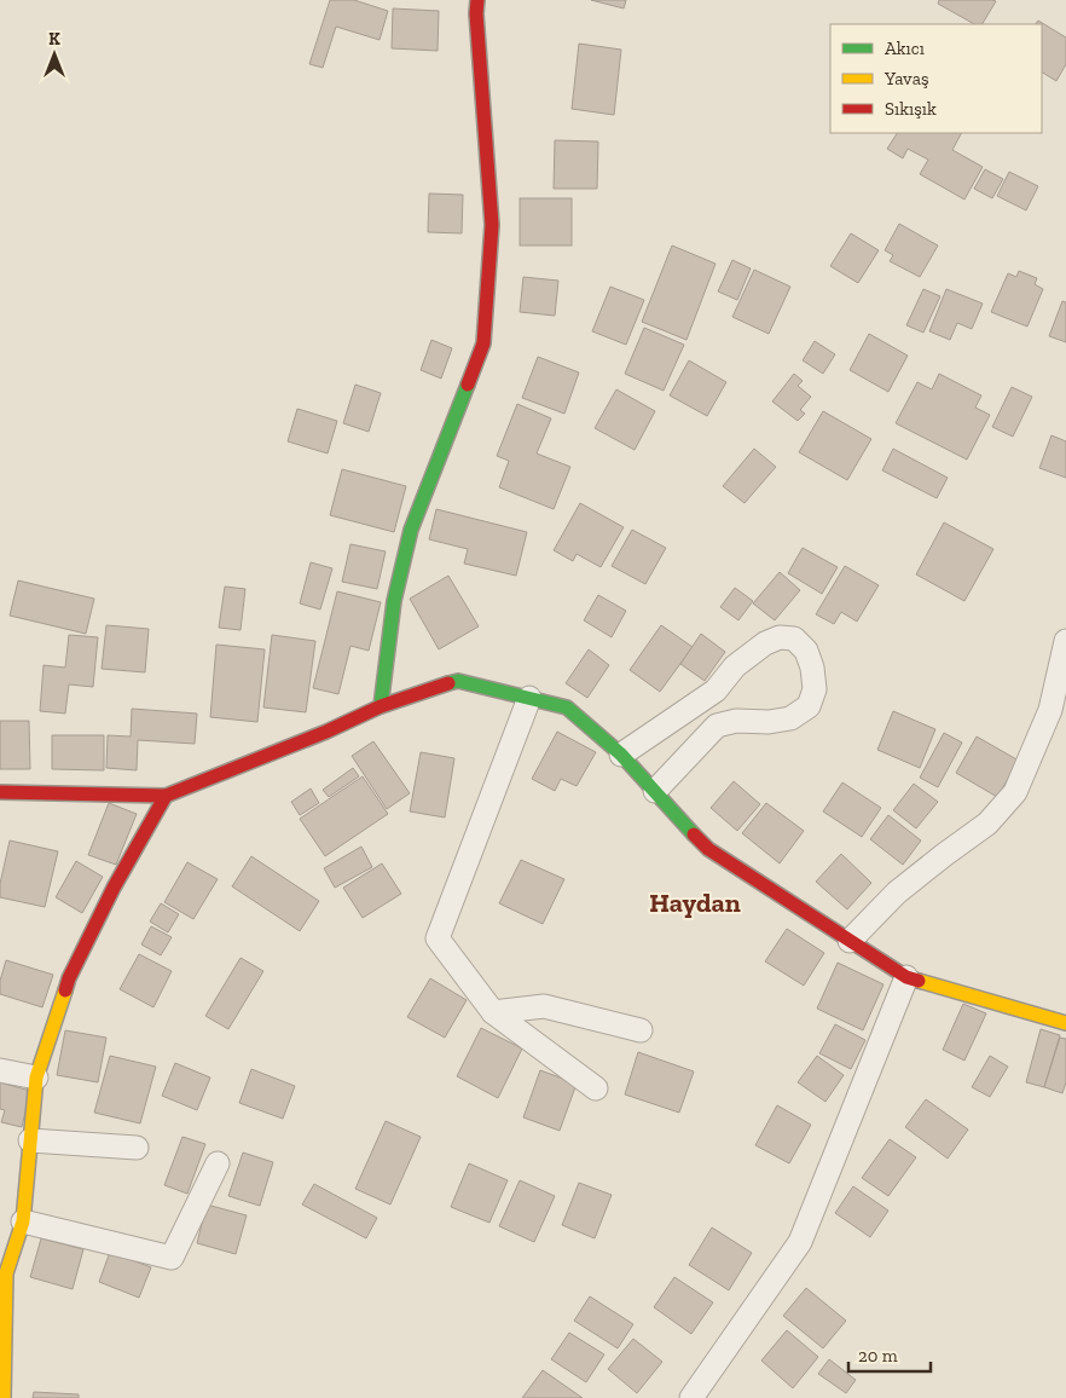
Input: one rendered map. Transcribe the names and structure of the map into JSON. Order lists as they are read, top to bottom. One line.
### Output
{"districts":["Haydan"],"legend":["Akıcı","Yavaş","Sıkışık"],"scale_bar":"20 m","north":"top"}
